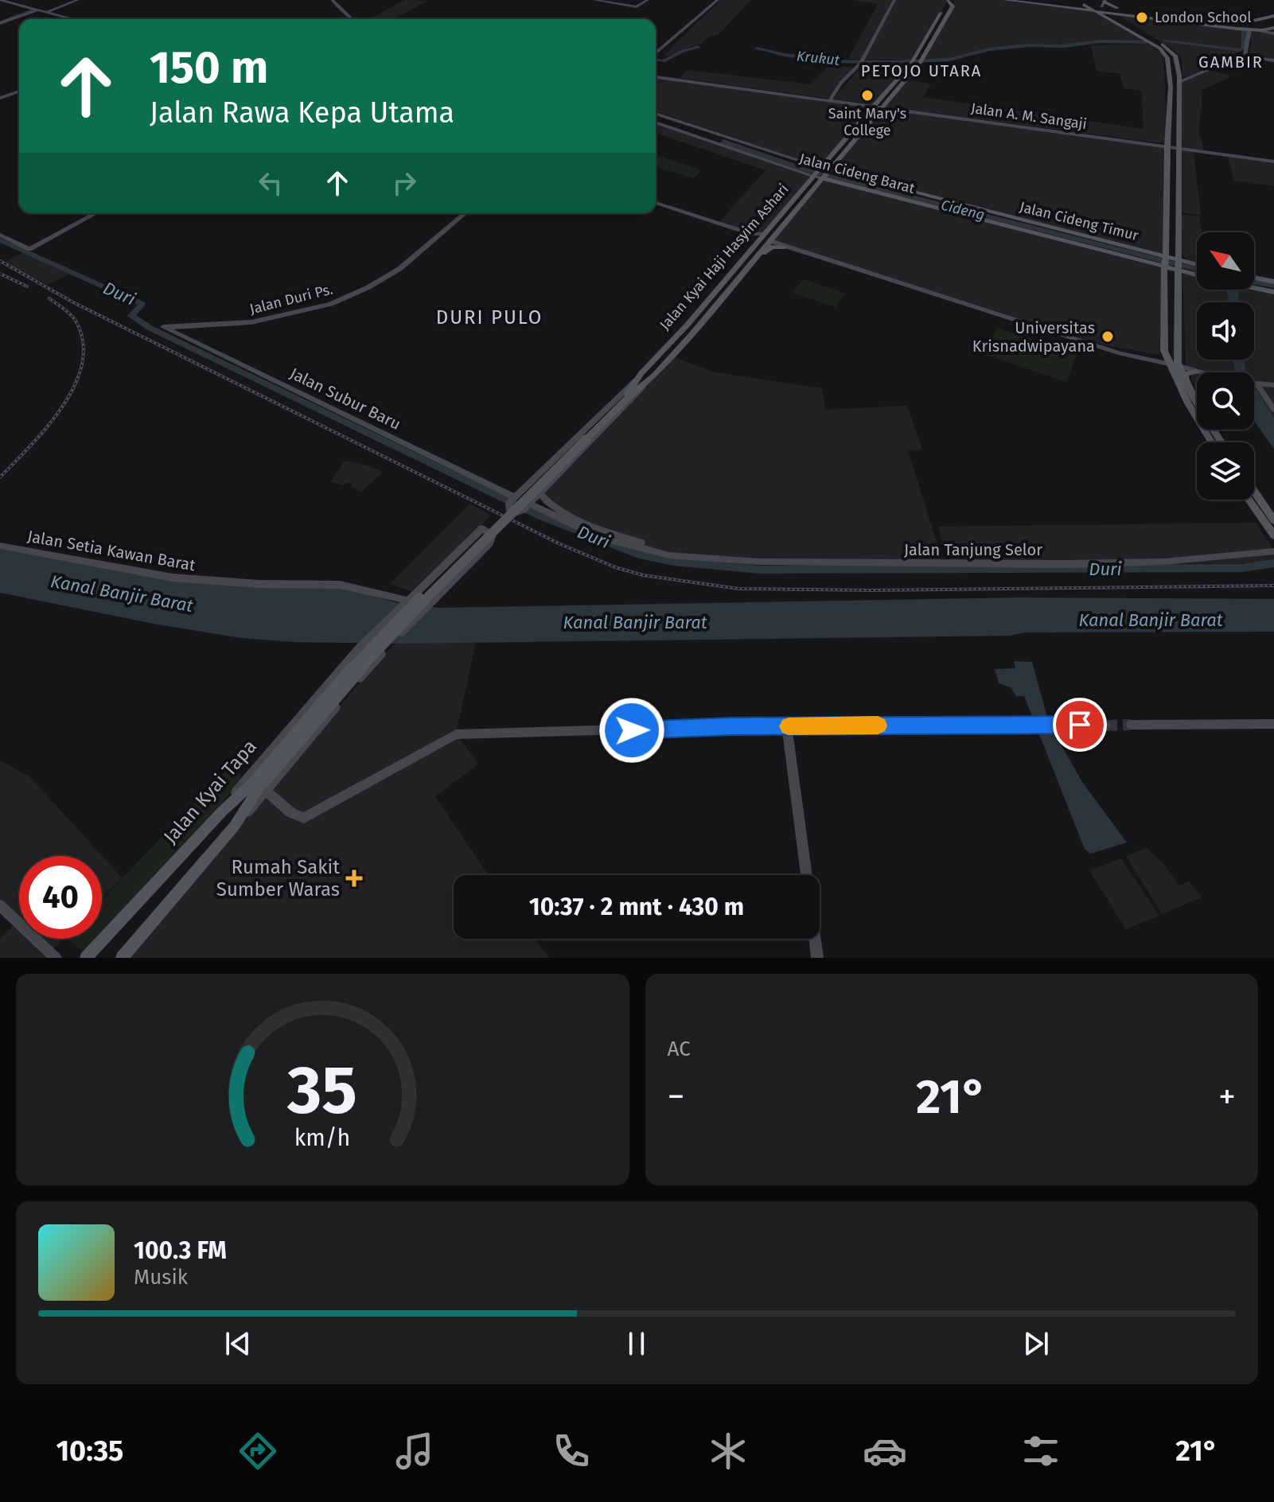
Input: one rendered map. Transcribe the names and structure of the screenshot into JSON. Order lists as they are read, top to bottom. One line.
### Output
{"streets":{"main road":["Jalan Cideng Barat","Jalan Kyai Haji Hasyim Ashari","Jalan Kyai Tapa"],"street":["Jalan A. M. Sangaji","Jalan Duri Ps.","Jalan Subur Baru","Jalan Tanjung Selor","Jalan Setia Kawan Barat"]},"crossings":[["Jalan A. M. Sangaji","Jalan Kyai Haji Hasyim Ashari"],["Jalan Cideng Barat","Jalan Kyai Haji Hasyim Ashari"],["Jalan Kyai Haji Hasyim Ashari","Jalan Subur Baru"],["Jalan Kyai Haji Hasyim Ashari","Jalan Tanjung Selor"],["Jalan Kyai Haji Hasyim Ashari","Jalan Kyai Tapa"],["Jalan Duri Ps.","Jalan Subur Baru"],["Jalan Setia Kawan Barat","Jalan Kyai Tapa"]],"districts":["GAMBIR","PETOJO UTARA","DURI PULO"],"water":["Krukut","Cideng","Duri","Kanal Banjir Barat"],"places":{"other":["London School","Saint Mary's College","Universitas Krisnadwipayana"],"health":["Rumah Sakit Sumber Waras"]},"north":"top left","page":{"turn":["150 m","Jalan Rawa Kepa Utama"],"limit":"40","trip":"10:37 · 2 mnt · 430 m","tile":"AC","heat":["−","21°","+"],"song":["100.3 FM","Musik"],"tabs":["10:35","21°"],"gauge":["35","km/h"]}}
